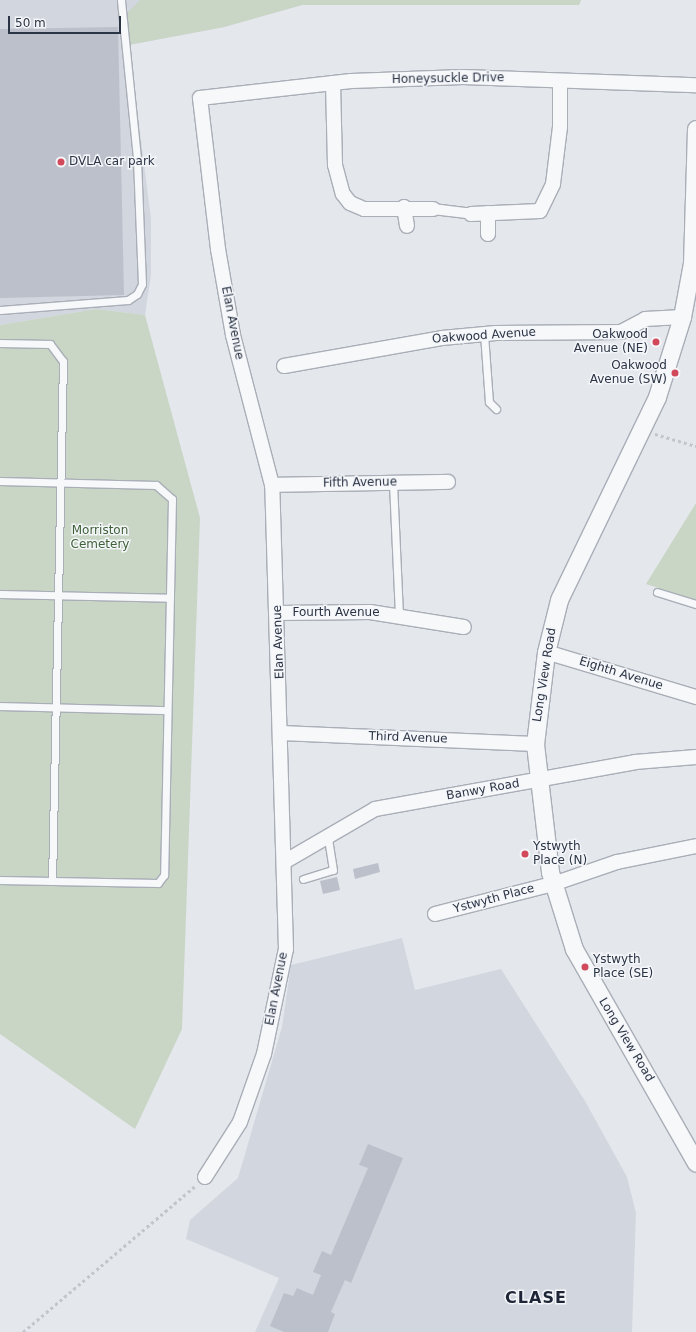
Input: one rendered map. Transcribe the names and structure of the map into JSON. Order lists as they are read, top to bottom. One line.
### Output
{"streets":{"street":["Honeysuckle Drive","Elan Avenue","Oakwood Avenue","Fifth Avenue","Fourth Avenue","Eighth Avenue","Long View Road","Third Avenue","Banwy Road","Ystwyth Place"]},"crossings":[["Honeysuckle Drive","Elan Avenue"],["Elan Avenue","Fifth Avenue"],["Elan Avenue","Fourth Avenue"],["Elan Avenue","Third Avenue"],["Elan Avenue","Banwy Road"],["Oakwood Avenue","Long View Road"],["Eighth Avenue","Long View Road"],["Long View Road","Third Avenue"],["Long View Road","Banwy Road"],["Long View Road","Ystwyth Place"]],"districts":["CLASE"],"parks":["Morriston Cemetery"],"places":["DVLA car park","Oakwood Avenue (NE)","Oakwood Avenue (SW)","Ystwyth Place (N)","Ystwyth Place (SE)"],"scale_bar":"50 m"}
